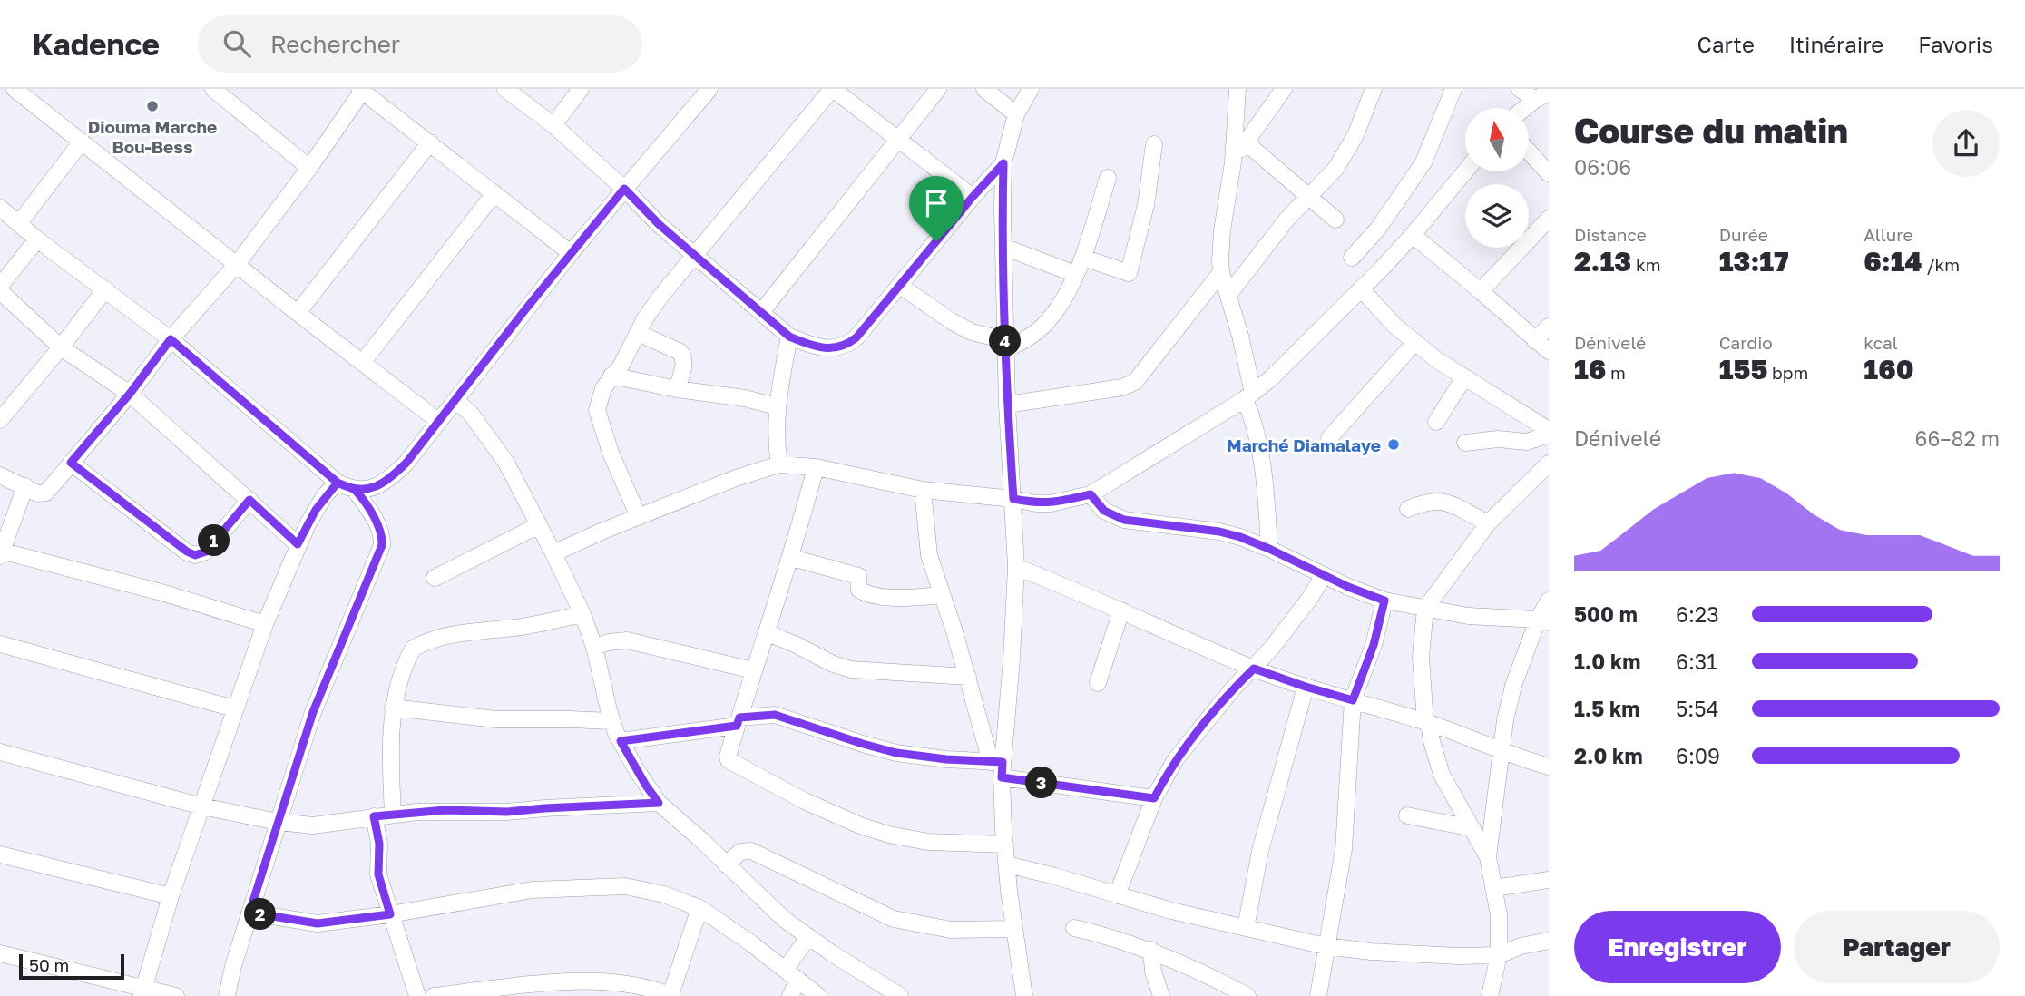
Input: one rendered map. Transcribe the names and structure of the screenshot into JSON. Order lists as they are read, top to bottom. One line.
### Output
{"places":["Diouma Marche Bou-Bess","Marché Diamalaye"],"scale_bar":"50 m","north":"top","page":{"header":"Kadence","search":"Rechercher","nav":["Carte","Itinéraire","Favoris"],"heading":["Course du matin","06:06"],"stats":[["Distance","2.13 km"],["Durée","13:17"],["Allure","6:14 /km"],["Dénivelé","16 m"],["Cardio","155 bpm"],["kcal","160"]],"pins":["4","1","3","2"],"chart":["Dénivelé","66–82 m"],"list":[{"name":"500 m","note":"6:23"},{"name":"1.0 km","note":"6:31"},{"name":"1.5 km","note":"5:54"},{"name":"2.0 km","note":"6:09"}],"buttons":["Enregistrer","Partager"],"scale":"50 m"}}
